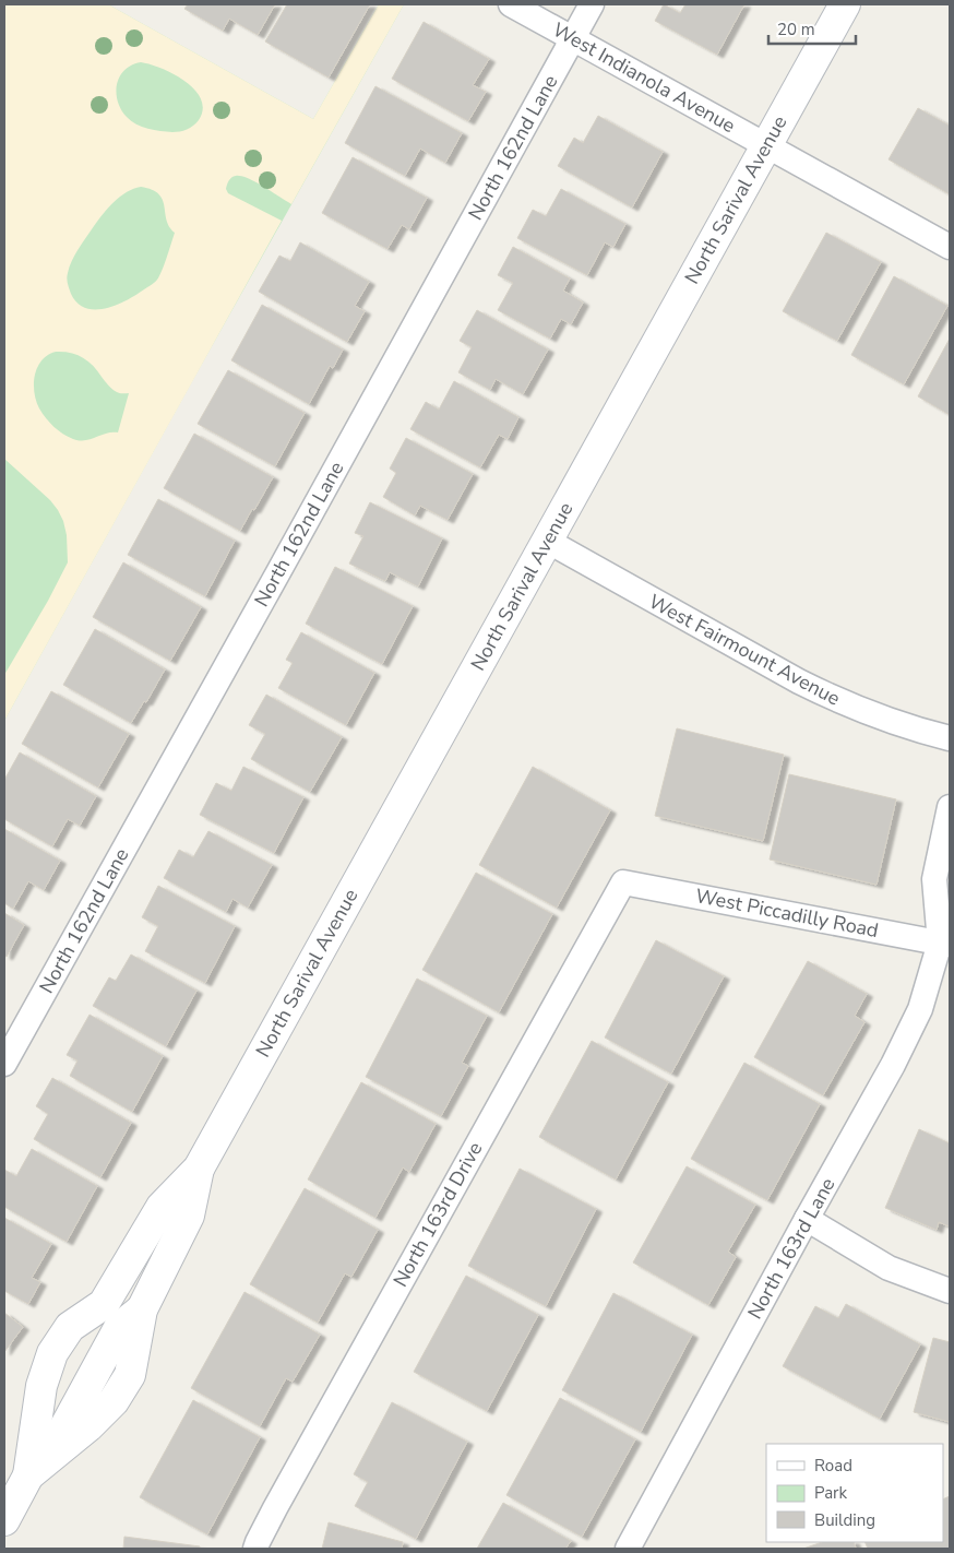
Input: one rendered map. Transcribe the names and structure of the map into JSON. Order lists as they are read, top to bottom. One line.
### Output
{"streets":{"street":["West Indianola Avenue","North 162nd Lane","North Sarival Avenue","West Fairmount Avenue","West Piccadilly Road","North 163rd Drive","North 163rd Lane"]},"crossings":[["West Indianola Avenue","North 162nd Lane"],["West Indianola Avenue","North Sarival Avenue"],["North Sarival Avenue","West Fairmount Avenue"],["West Piccadilly Road","North 163rd Drive"],["West Piccadilly Road","North 163rd Lane"]],"legend":["Road","Park","Building"],"scale_bar":"20 m"}
